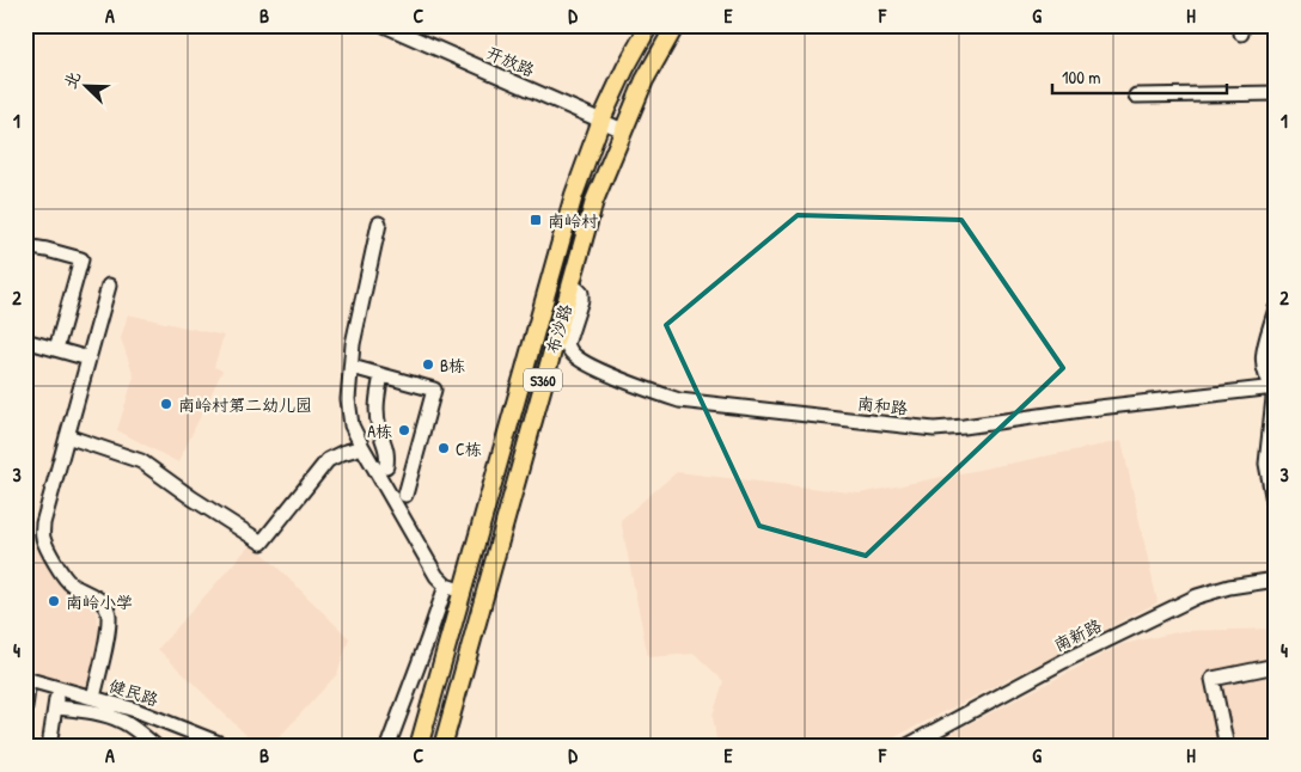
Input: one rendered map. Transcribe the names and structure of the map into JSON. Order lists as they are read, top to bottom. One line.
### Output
{"streets":{"main road":["布沙路","S360"],"street":["开放路","南和路","南新路","健民路"]},"crossings":[["开放路","布沙路"],["布沙路","南和路"]],"places":{"transit":["南岭村"],"other":["B栋","南岭村第二幼儿园","A栋","C栋","南岭小学"]},"scale_bar":"100 m","north":"top left","grid":{"columns":["A","B","C","D","E","F","G","H"],"rows":["1","2","3","4"]}}
